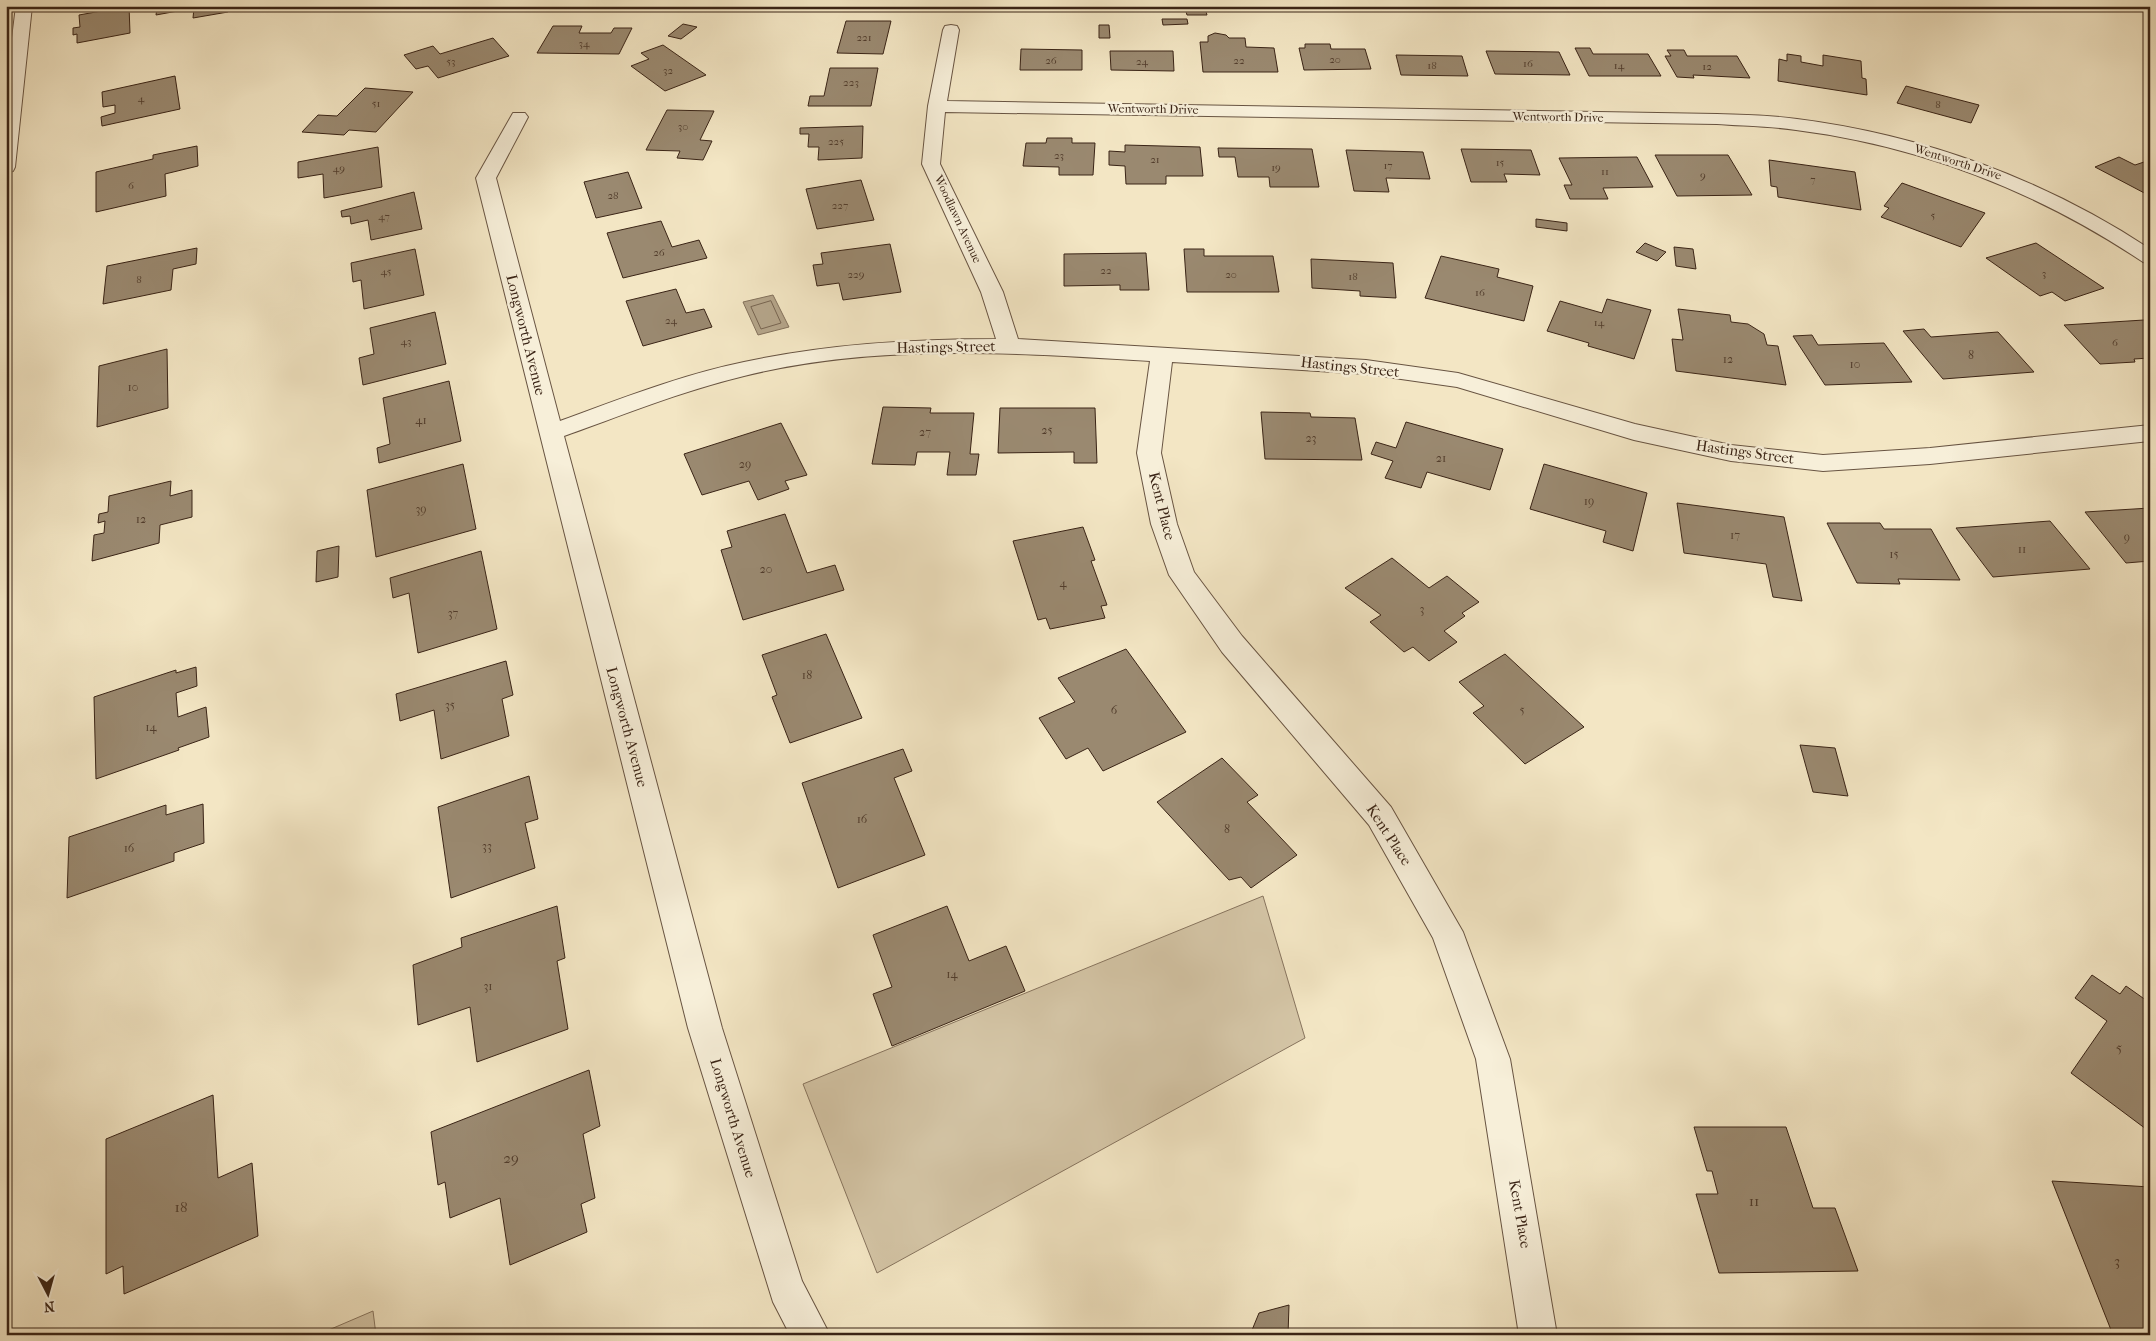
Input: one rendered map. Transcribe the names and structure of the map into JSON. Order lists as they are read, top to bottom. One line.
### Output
{"streets":{"street":["Wentworth Drive","Woodlawn Avenue","Longworth Avenue","Hastings Street","Kent Place"]},"crossings":[["Wentworth Drive","Woodlawn Avenue"],["Woodlawn Avenue","Hastings Street"],["Longworth Avenue","Hastings Street"],["Hastings Street","Kent Place"]],"house_numbers":["221","34","20","26","22","53","24","16","18","14","12","32","223","4","51","8","30","225","23","21","15","17","19","49","11","9","7","6","28","227","5","47","26","22","45","3","229","20","18","8","16","24","14","43","6","8","12","10","10","41","25","27","23","21","29","19","39","12","17","9","11","15","20","4","3","37","18","35","6","5","14","16","8","33","16","14","31","5","29","11","18","3"],"north":"bottom"}
